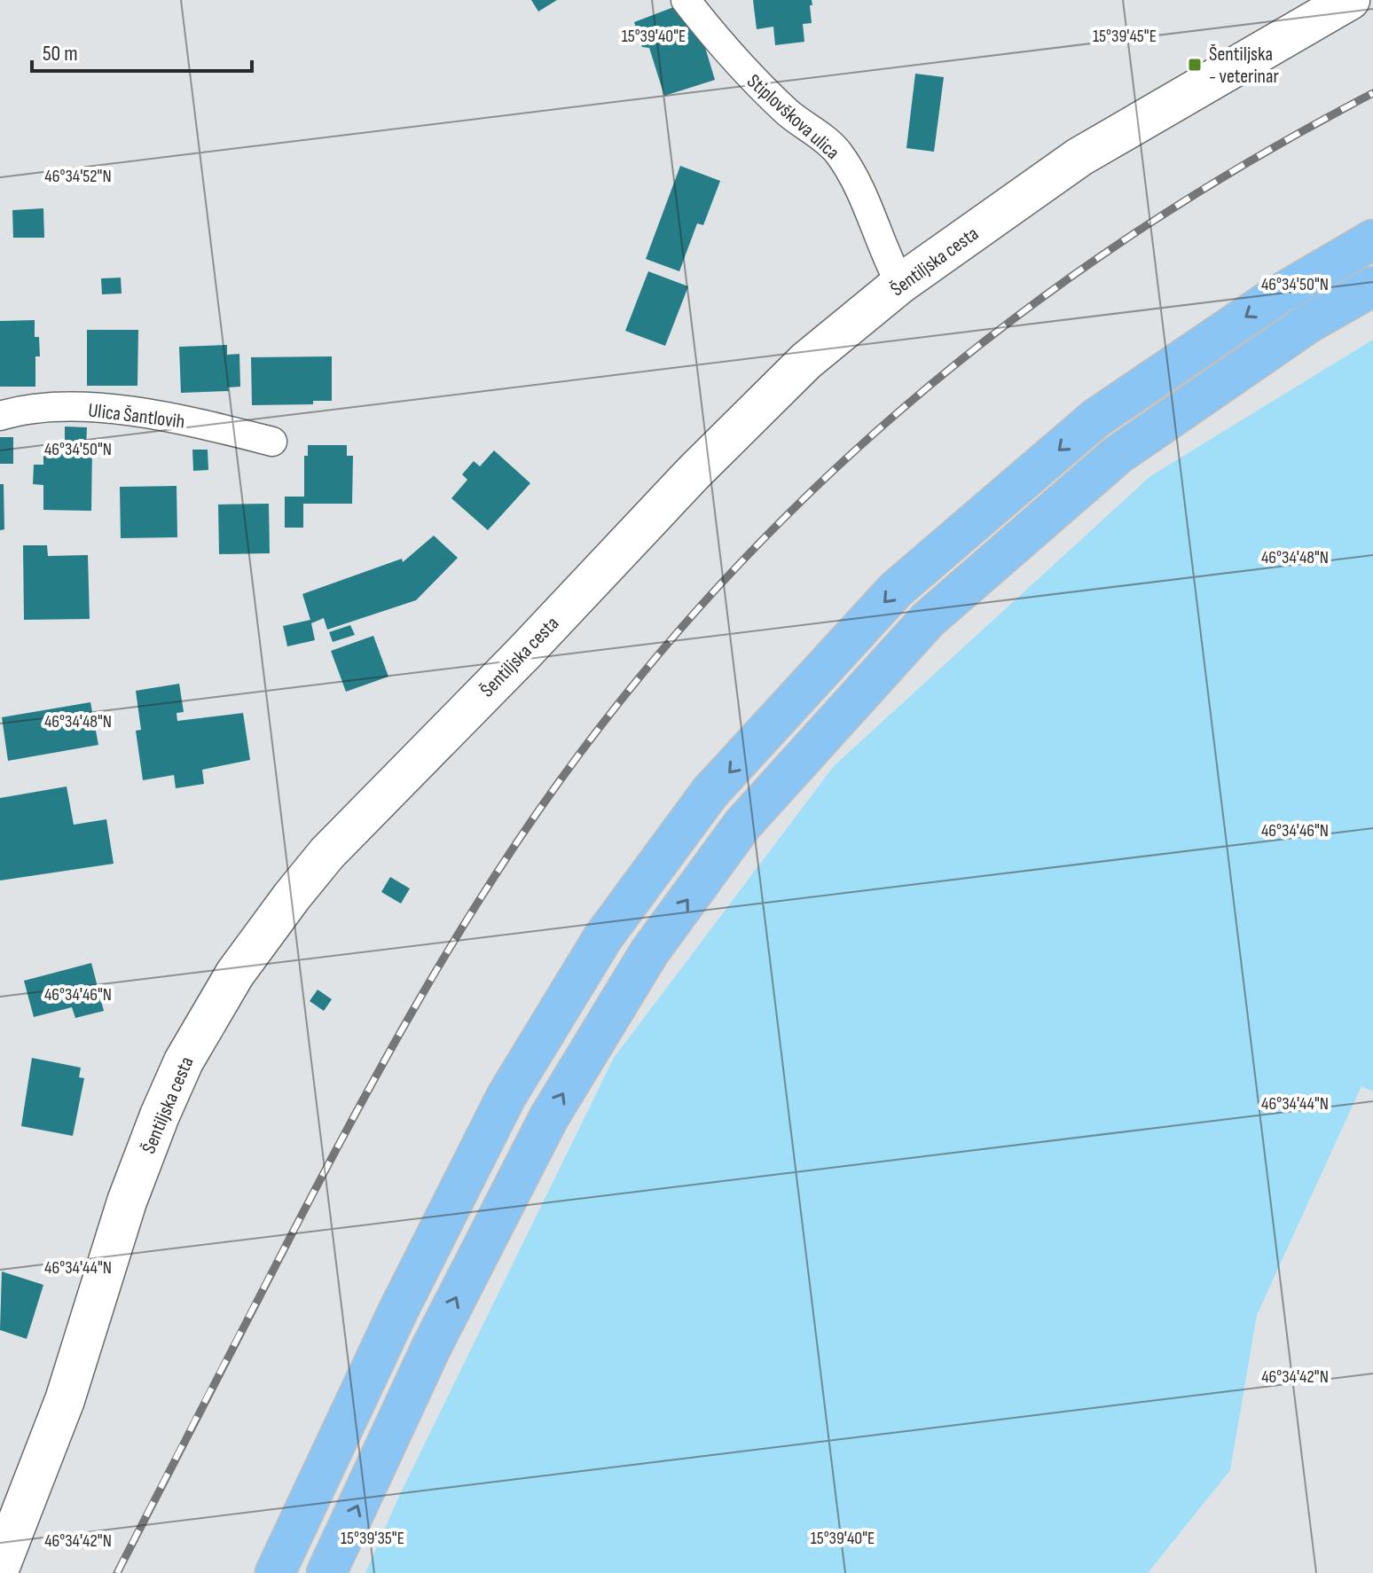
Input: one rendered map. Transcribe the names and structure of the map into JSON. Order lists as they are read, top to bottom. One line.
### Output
{"streets":{"street":["Stiplovškova ulica","Šentiljska cesta","Ulica Šantlovih"]},"crossings":[["Stiplovškova ulica","Šentiljska cesta"]],"places":{"transit":["Šentiljska - veterinar"]},"scale_bar":"50 m","coordinates":["15°39'40\"E","15°39'45\"E","46°34'52\"N","46°34'50\"N","46°34'48\"N","46°34'46\"N","46°34'44\"N","46°34'42\"N","15°39'35\"E"]}
